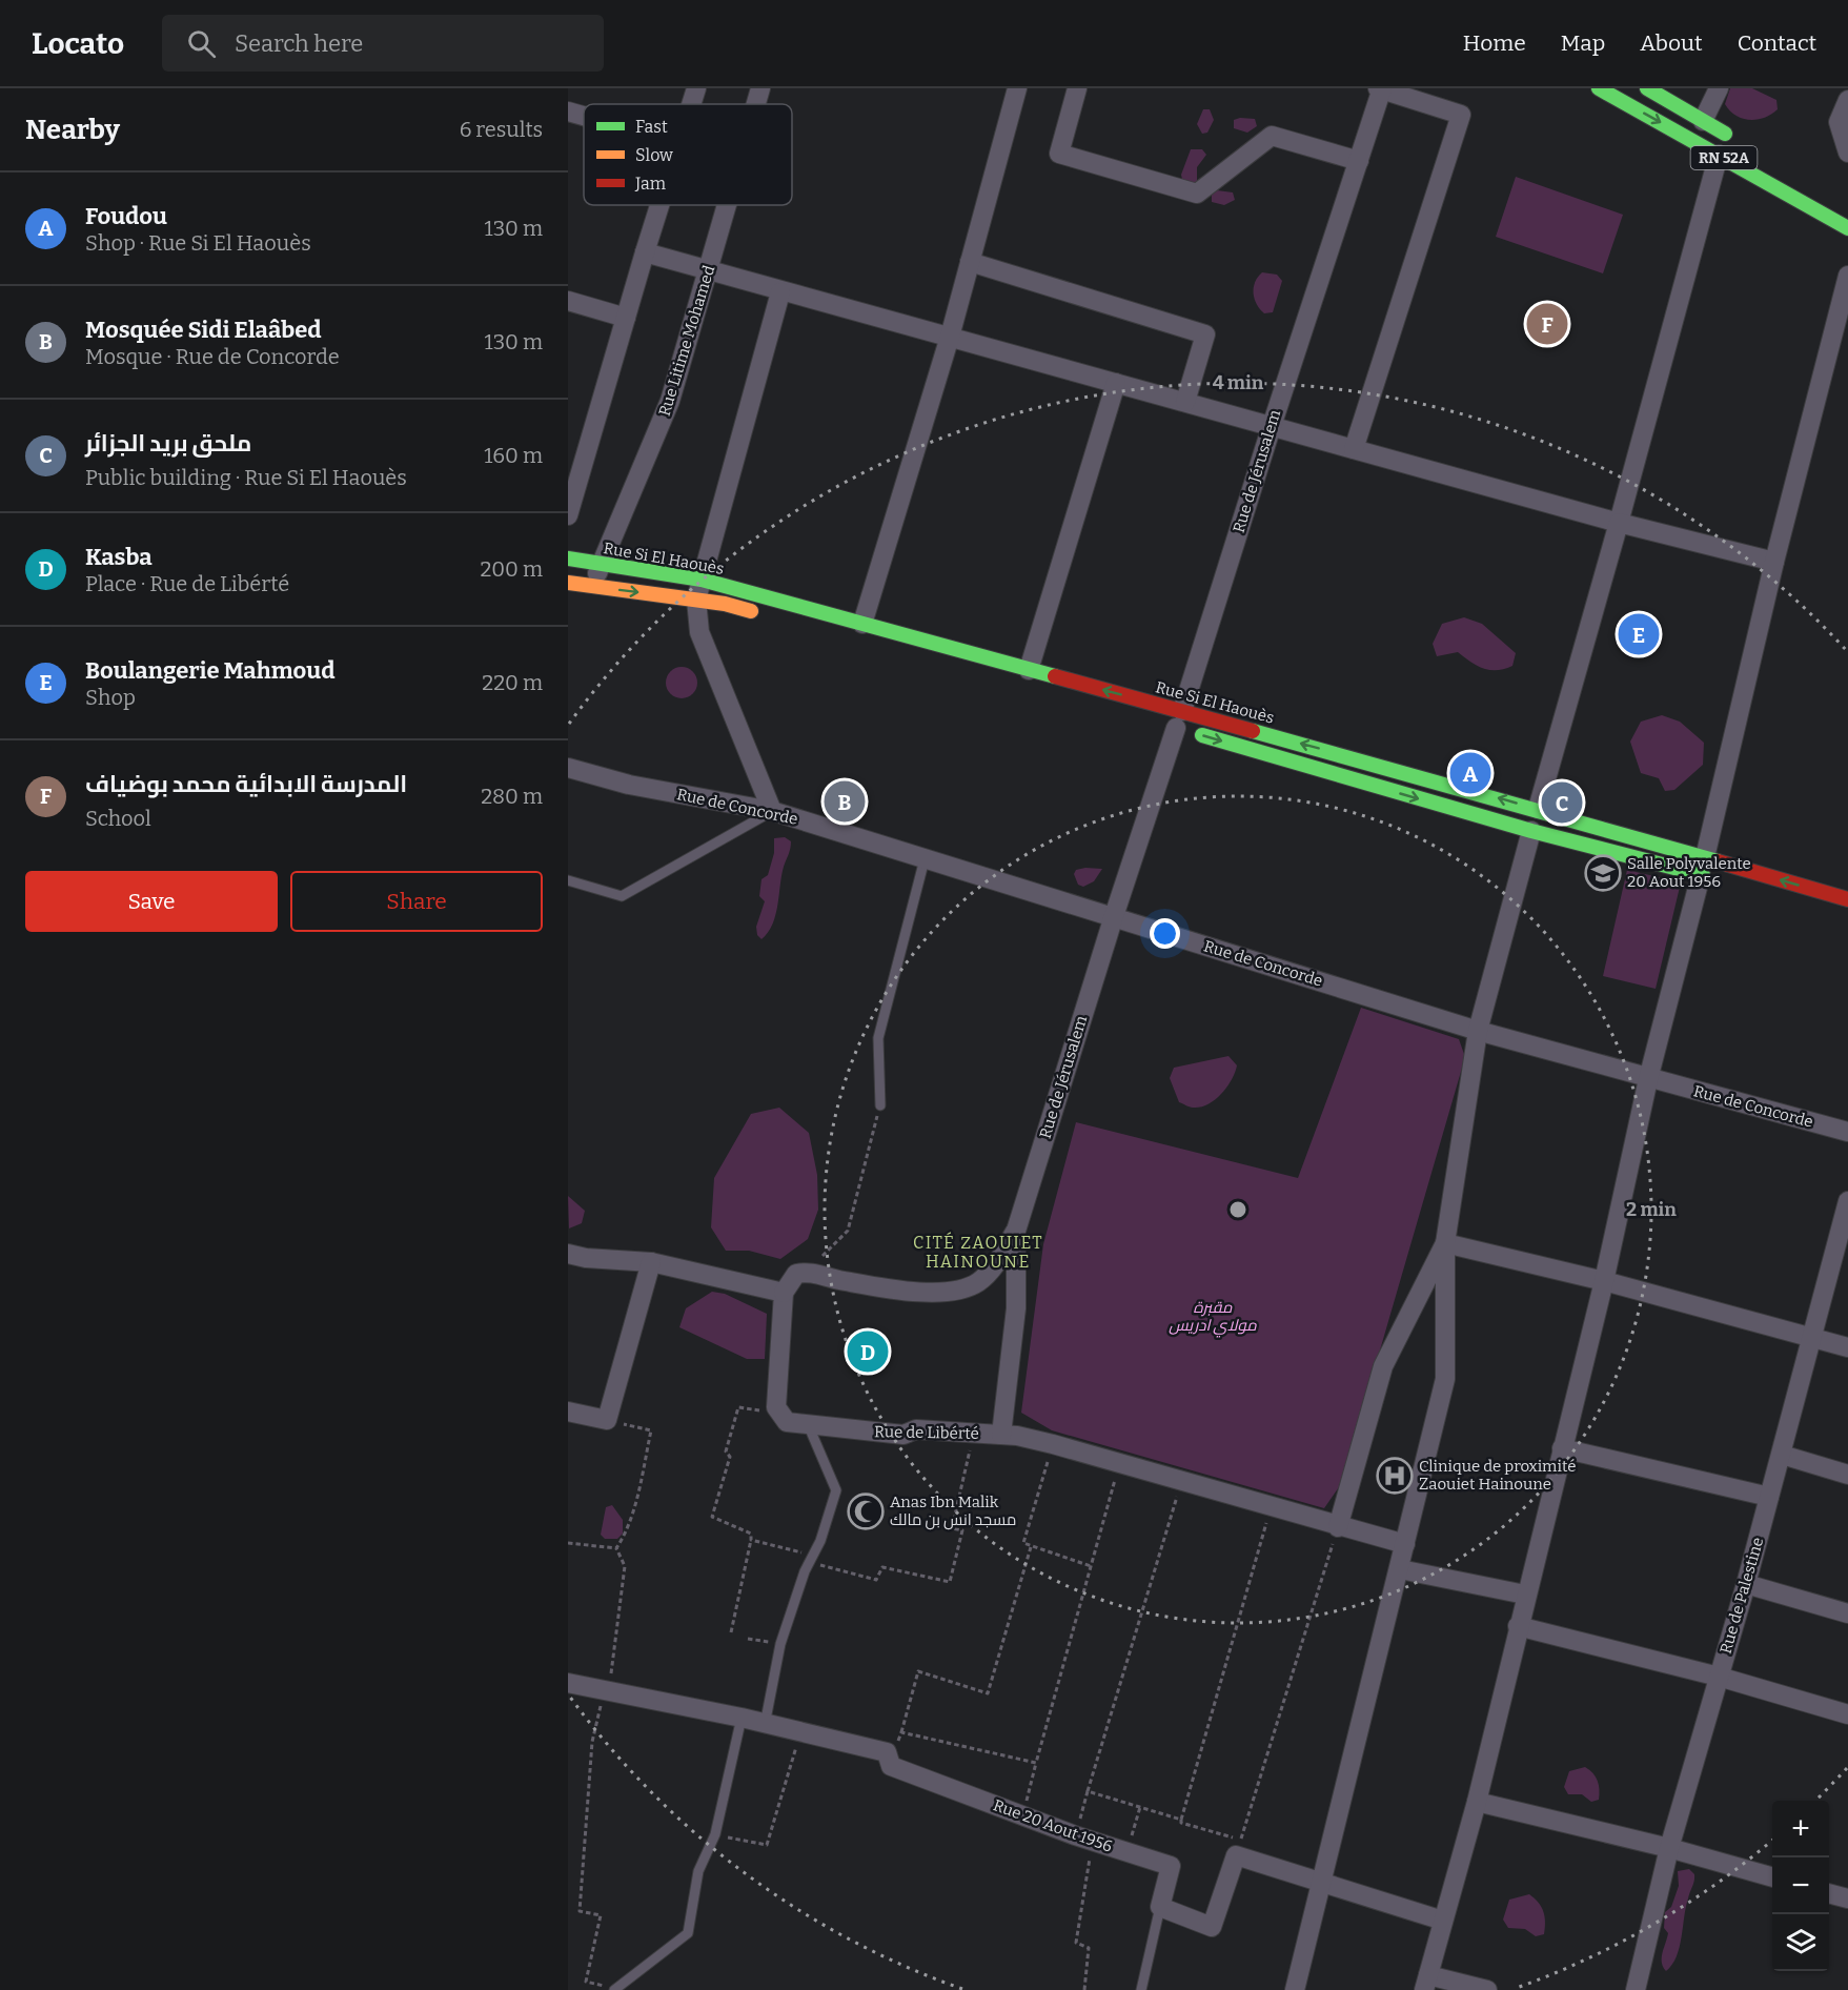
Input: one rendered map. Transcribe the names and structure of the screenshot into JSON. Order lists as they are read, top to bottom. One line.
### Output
{"streets":{"street":["RN 52A","Rue Litime Mohamed","Rue de Jérusalem","Rue Si El Haouès","Rue de Concorde","Rue de Libérté","Rue de Palestine","Rue 20 Aout 1956"]},"crossings":[["Rue Litime Mohamed","Rue Si El Haouès"],["Rue de Jérusalem","Rue Si El Haouès"],["Rue de Jérusalem","Rue de Concorde"],["Rue de Jérusalem","Rue de Libérté"]],"districts":["CITÉ ZAOUIET HAINOUNE"],"parks":["مقبرة مولاي ادريس"],"places":{"school or university":["Salle Polyvalente 20 Aout 1956"],"hospital":["Clinique de proximité Zaouiet Hainoune"],"mosque":["Anas Ibn Malik مسجد انس بن مالك"]},"legend":["Fast","Slow","Jam"],"page":{"header":"Locato","search":"Search here","nav":["Home","Map","About","Contact"],"heading":["Nearby","6 results"],"list":[{"mark":"A","name":"Foudou","note":"Shop · Rue Si El Haouès","value":"130 m"},{"mark":"B","name":"Mosquée Sidi Elaâbed","note":"Mosque · Rue de Concorde","value":"130 m"},{"mark":"C","name":"ملحق بريد الجزائر","note":"Public building · Rue Si El Haouès","value":"160 m"},{"mark":"D","name":"Kasba","note":"Place · Rue de Libérté","value":"200 m"},{"mark":"E","name":"Boulangerie Mahmoud","note":"Shop","value":"220 m"},{"mark":"F","name":"المدرسة الابدائية محمد بوضياف","note":"School","value":"280 m"}],"pins":["F","E","A","B","C","D"],"buttons":["Save","Share"],"map_buttons":["+","−"]},"rings":["4 min","2 min"]}
